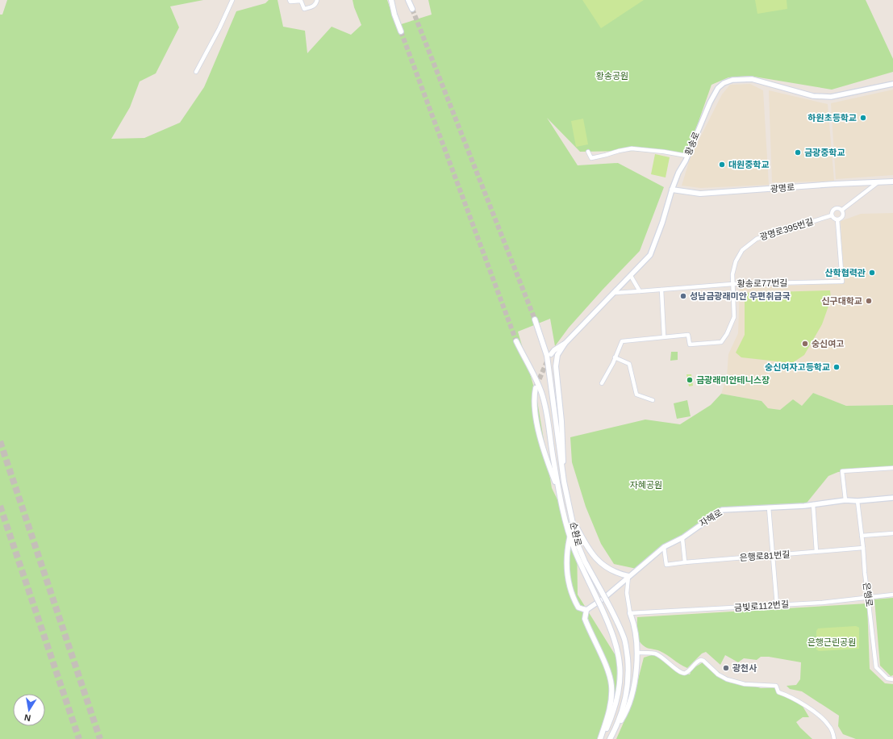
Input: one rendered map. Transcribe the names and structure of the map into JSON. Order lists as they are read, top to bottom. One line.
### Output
{"streets":{"main road":["광명로","순환로"],"street":["황송로","광명로395번길","황송로77번길","자혜로","은행로81번길","은행로","금빛로112번길"]},"crossings":[["황송로","광명로"],["황송로","황송로77번길"],["광명로395번길","황송로77번길"],["자혜로","은행로81번길"],["자혜로","은행로"],["은행로81번길","은행로"],["은행로","금빛로112번길"]],"parks":["황송공원","자혜공원","은행근린공원"],"places":["하원초등학교","금광중학교","대원중학교","산학협력관","성남금광래미안 우편취금국","신구대학교","숭신여고","숭신여자고등학교","금광래미안테니스장","광천사"],"north":"bottom"}
